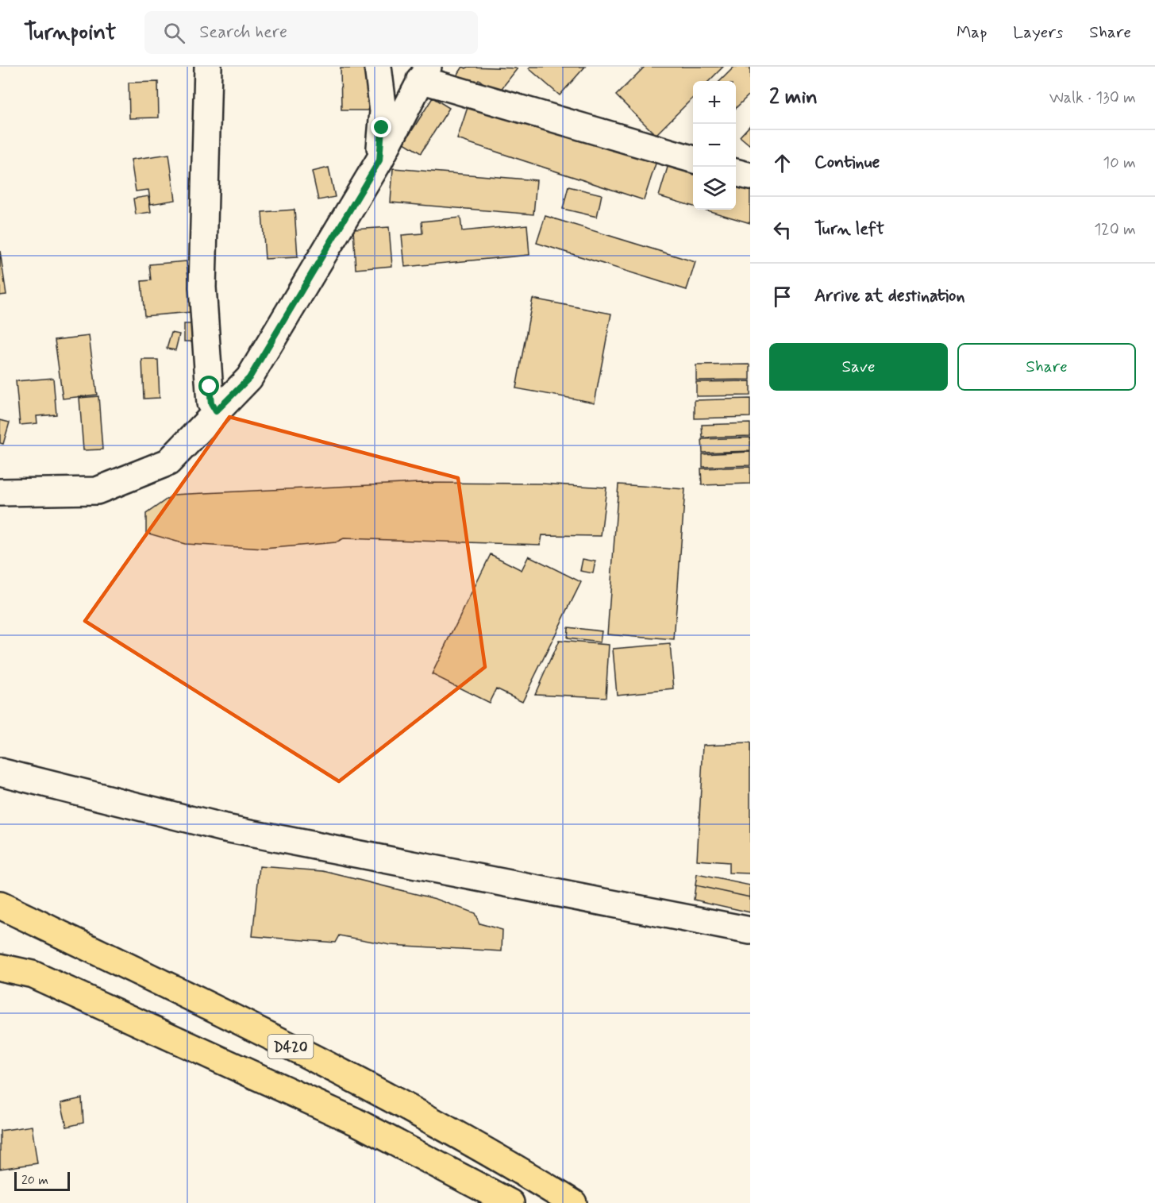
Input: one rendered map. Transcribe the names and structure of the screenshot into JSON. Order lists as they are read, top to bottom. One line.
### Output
{"streets":{"main road":["D420"]},"scale_bar":"20 m","page":{"header":"Turnpoint","search":"Search here","nav":["Map","Layers","Share"],"heading":["2 min","Walk · 130 m"],"map_buttons":["+","−"],"list":[["Continue","10 m"],["Turn left","120 m"],"Arrive at destination"],"buttons":["Save","Share"],"scale":"20 m"}}
